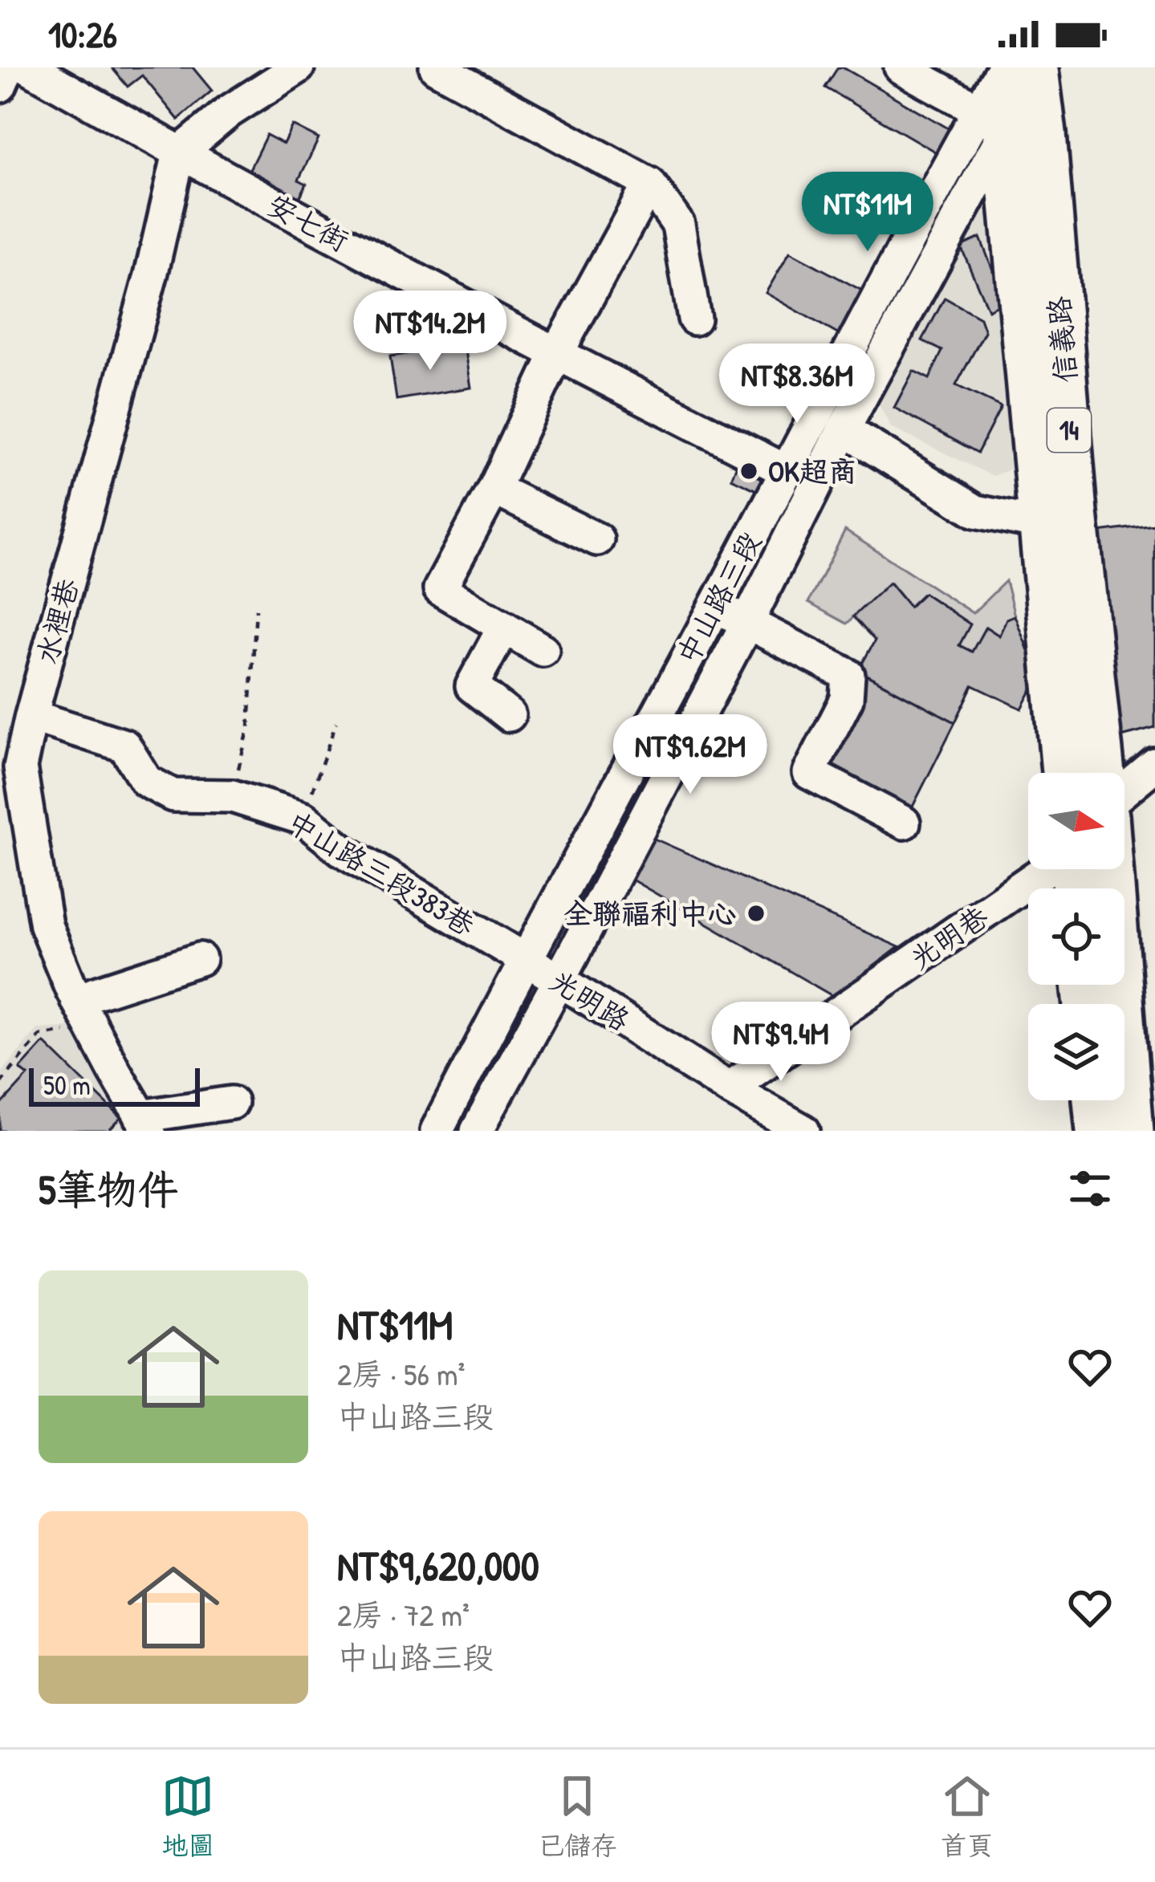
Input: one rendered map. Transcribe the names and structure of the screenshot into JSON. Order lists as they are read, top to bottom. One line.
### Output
{"streets":{"main road":["信義路","14"],"street":["安七街","中山路三段","水裡巷","中山路三段383巷","光明巷","光明路"]},"crossings":[["安七街","中山路三段"],["安七街","水裡巷"],["信義路","中山路三段"],["中山路三段","中山路三段383巷"],["中山路三段","光明路"],["水裡巷","中山路三段383巷"],["中山路三段383巷","光明路"],["光明巷","光明路"]],"places":["OK超商","全聯福利中心"],"scale_bar":"50 m","north":"right","page":{"status":"10:26","price":["NT$11M","NT$14.2M","NT$8.36M","NT$9.62M","NT$9.4M"],"scale":"50 m","heading":"5筆物件","list":[{"name":"NT$11M","note":"2房 · 56 m² · 中山路三段"},{"name":"NT$9,620,000","note":"2房 · 72 m² · 中山路三段"}],"tabs":["地圖","已儲存","首頁"]}}
